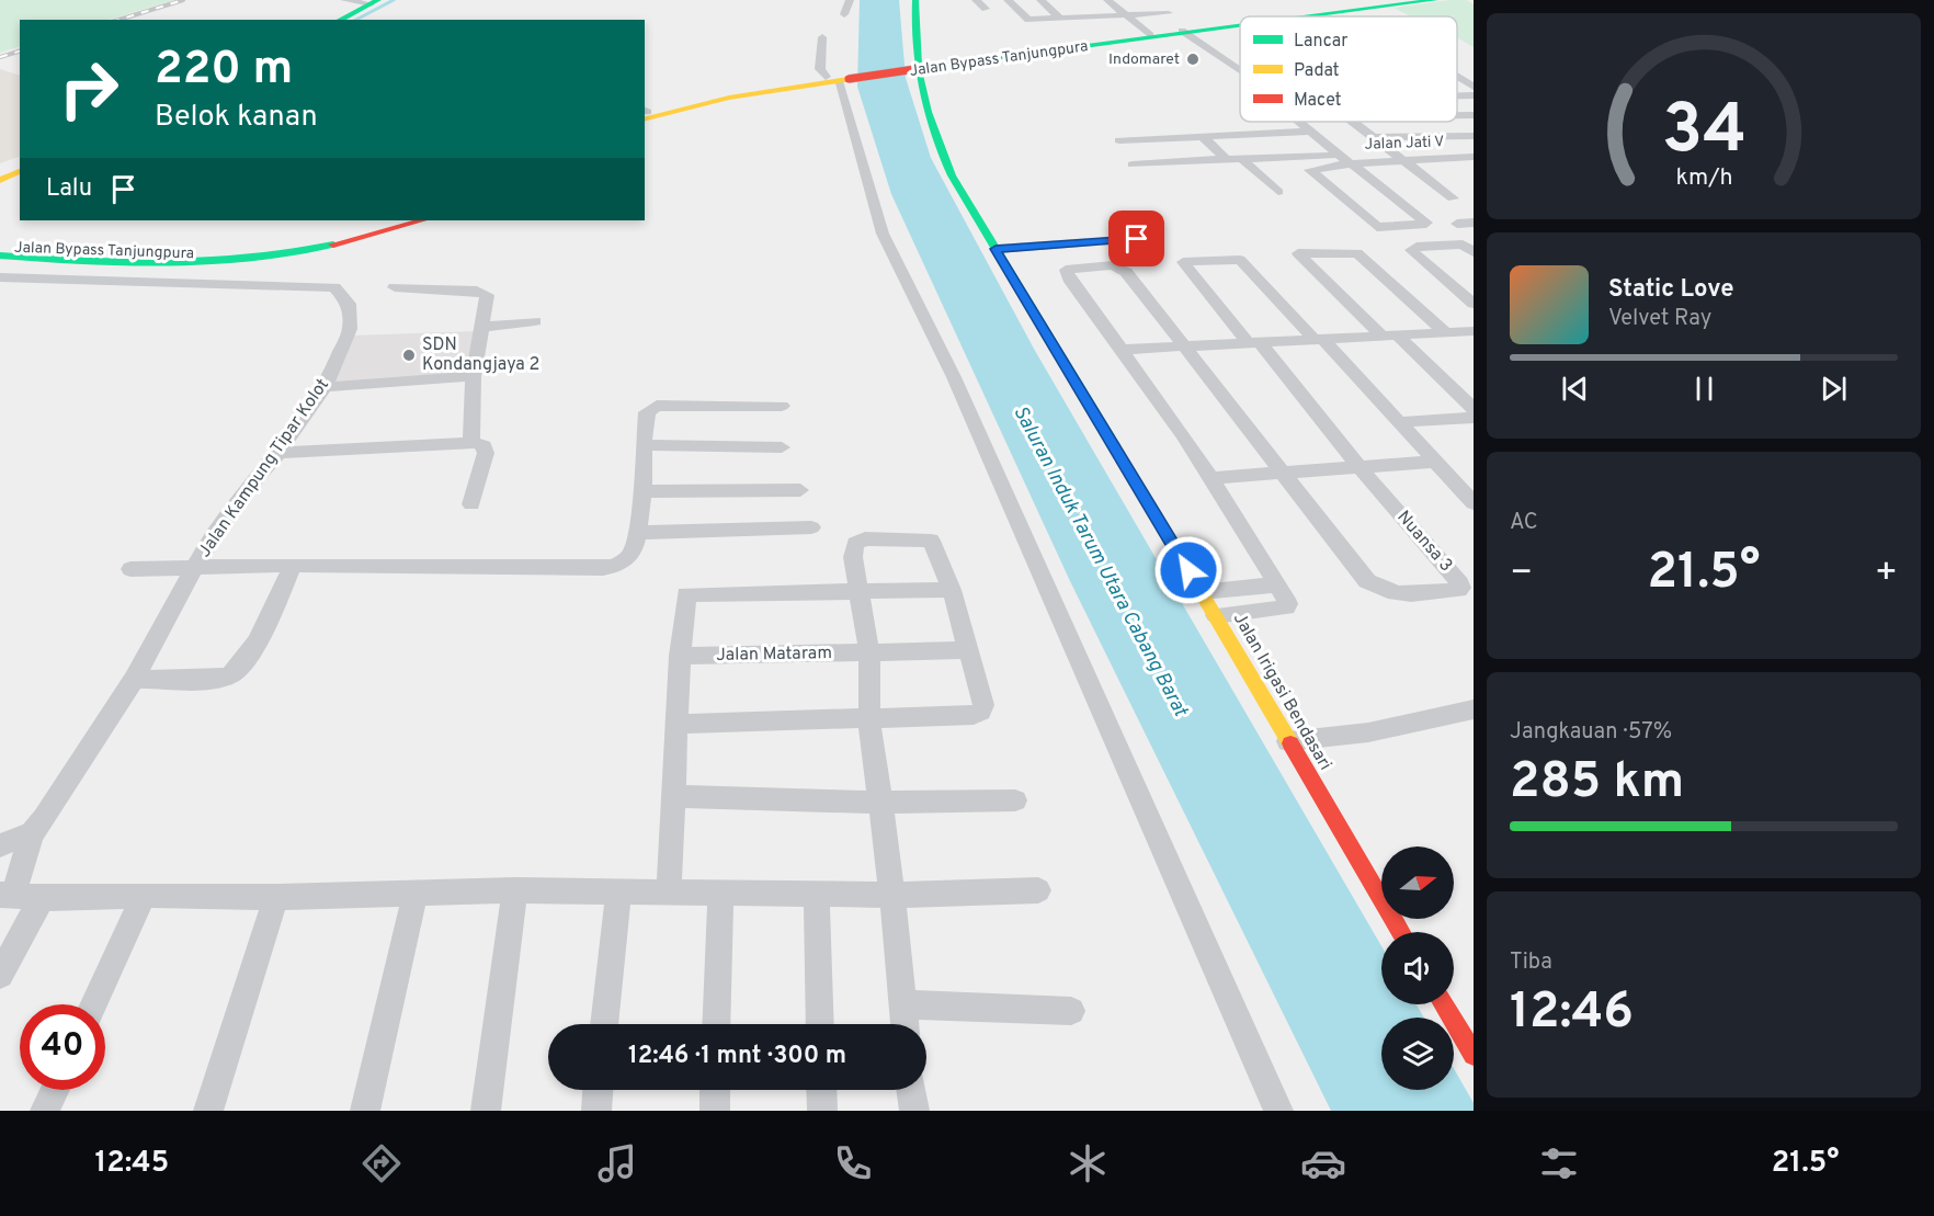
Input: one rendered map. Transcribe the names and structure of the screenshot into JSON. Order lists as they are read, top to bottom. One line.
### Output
{"streets":{"main road":["Jalan Bypass Tanjungpura","Jalan Irigasi Bendasari"],"street":["Jalan Jati V","Jalan Kampung Tipar Kolot","Nuansa 3","Jalan Mataram"]},"water":["Saluran Induk Tarum Utara Cabang Barat"],"places":["Indomaret","SDN Kondangjaya 2"],"legend":["Lancar","Padat","Macet"],"north":"right","page":{"turn":["220 m","Belok kanan"],"then":"Lalu","song":["Static Love","Velvet Ray"],"tile":["AC",["Jangkauan · 57%","285 km"],["Tiba","12:46"]],"heat":["−","21.5°","+"],"limit":"40","trip":"12:46 · 1 mnt · 300 m","tabs":["12:45","21.5°"],"gauge":["34","km/h"]}}
